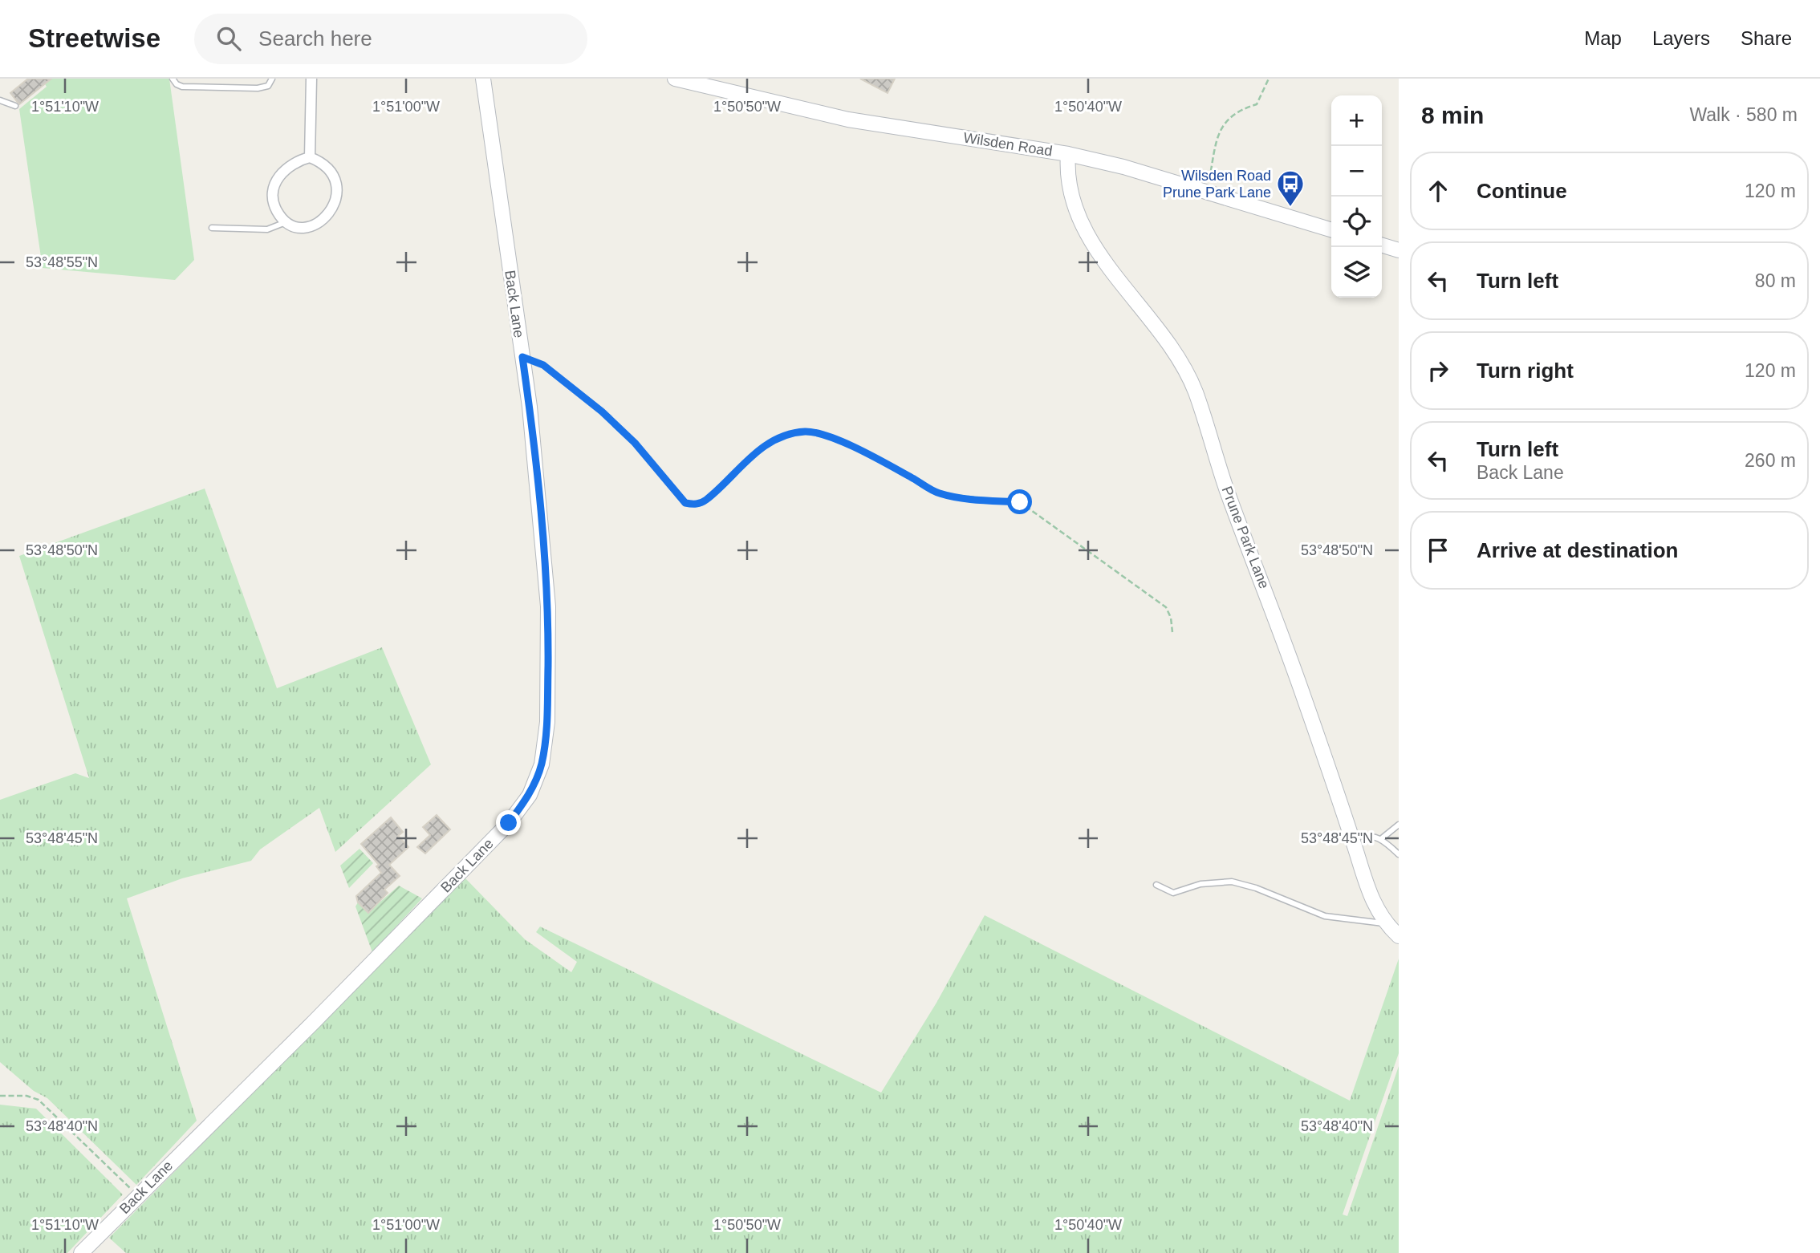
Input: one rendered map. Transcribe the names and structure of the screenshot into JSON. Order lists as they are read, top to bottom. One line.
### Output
{"streets":{"street":["Wilsden Road","Back Lane","Prune Park Lane"]},"crossings":[["Wilsden Road","Prune Park Lane"]],"places":{"bus stop":["Wilsden Road Prune Park Lane"]},"page":{"header":"Streetwise","search":"Search here","nav":["Map","Layers","Share"],"heading":["8 min","Walk · 580 m"],"map_buttons":["+","−"],"list":[["Continue","120 m"],["Turn left","80 m"],["Turn right","120 m"],["Turn left","Back Lane","260 m"],"Arrive at destination"]},"coordinates":["1°51'10\"W","1°51'00\"W","1°50'50\"W","1°50'40\"W","53°48'55\"N","53°48'50\"N","53°48'45\"N","53°48'40\"N"]}
